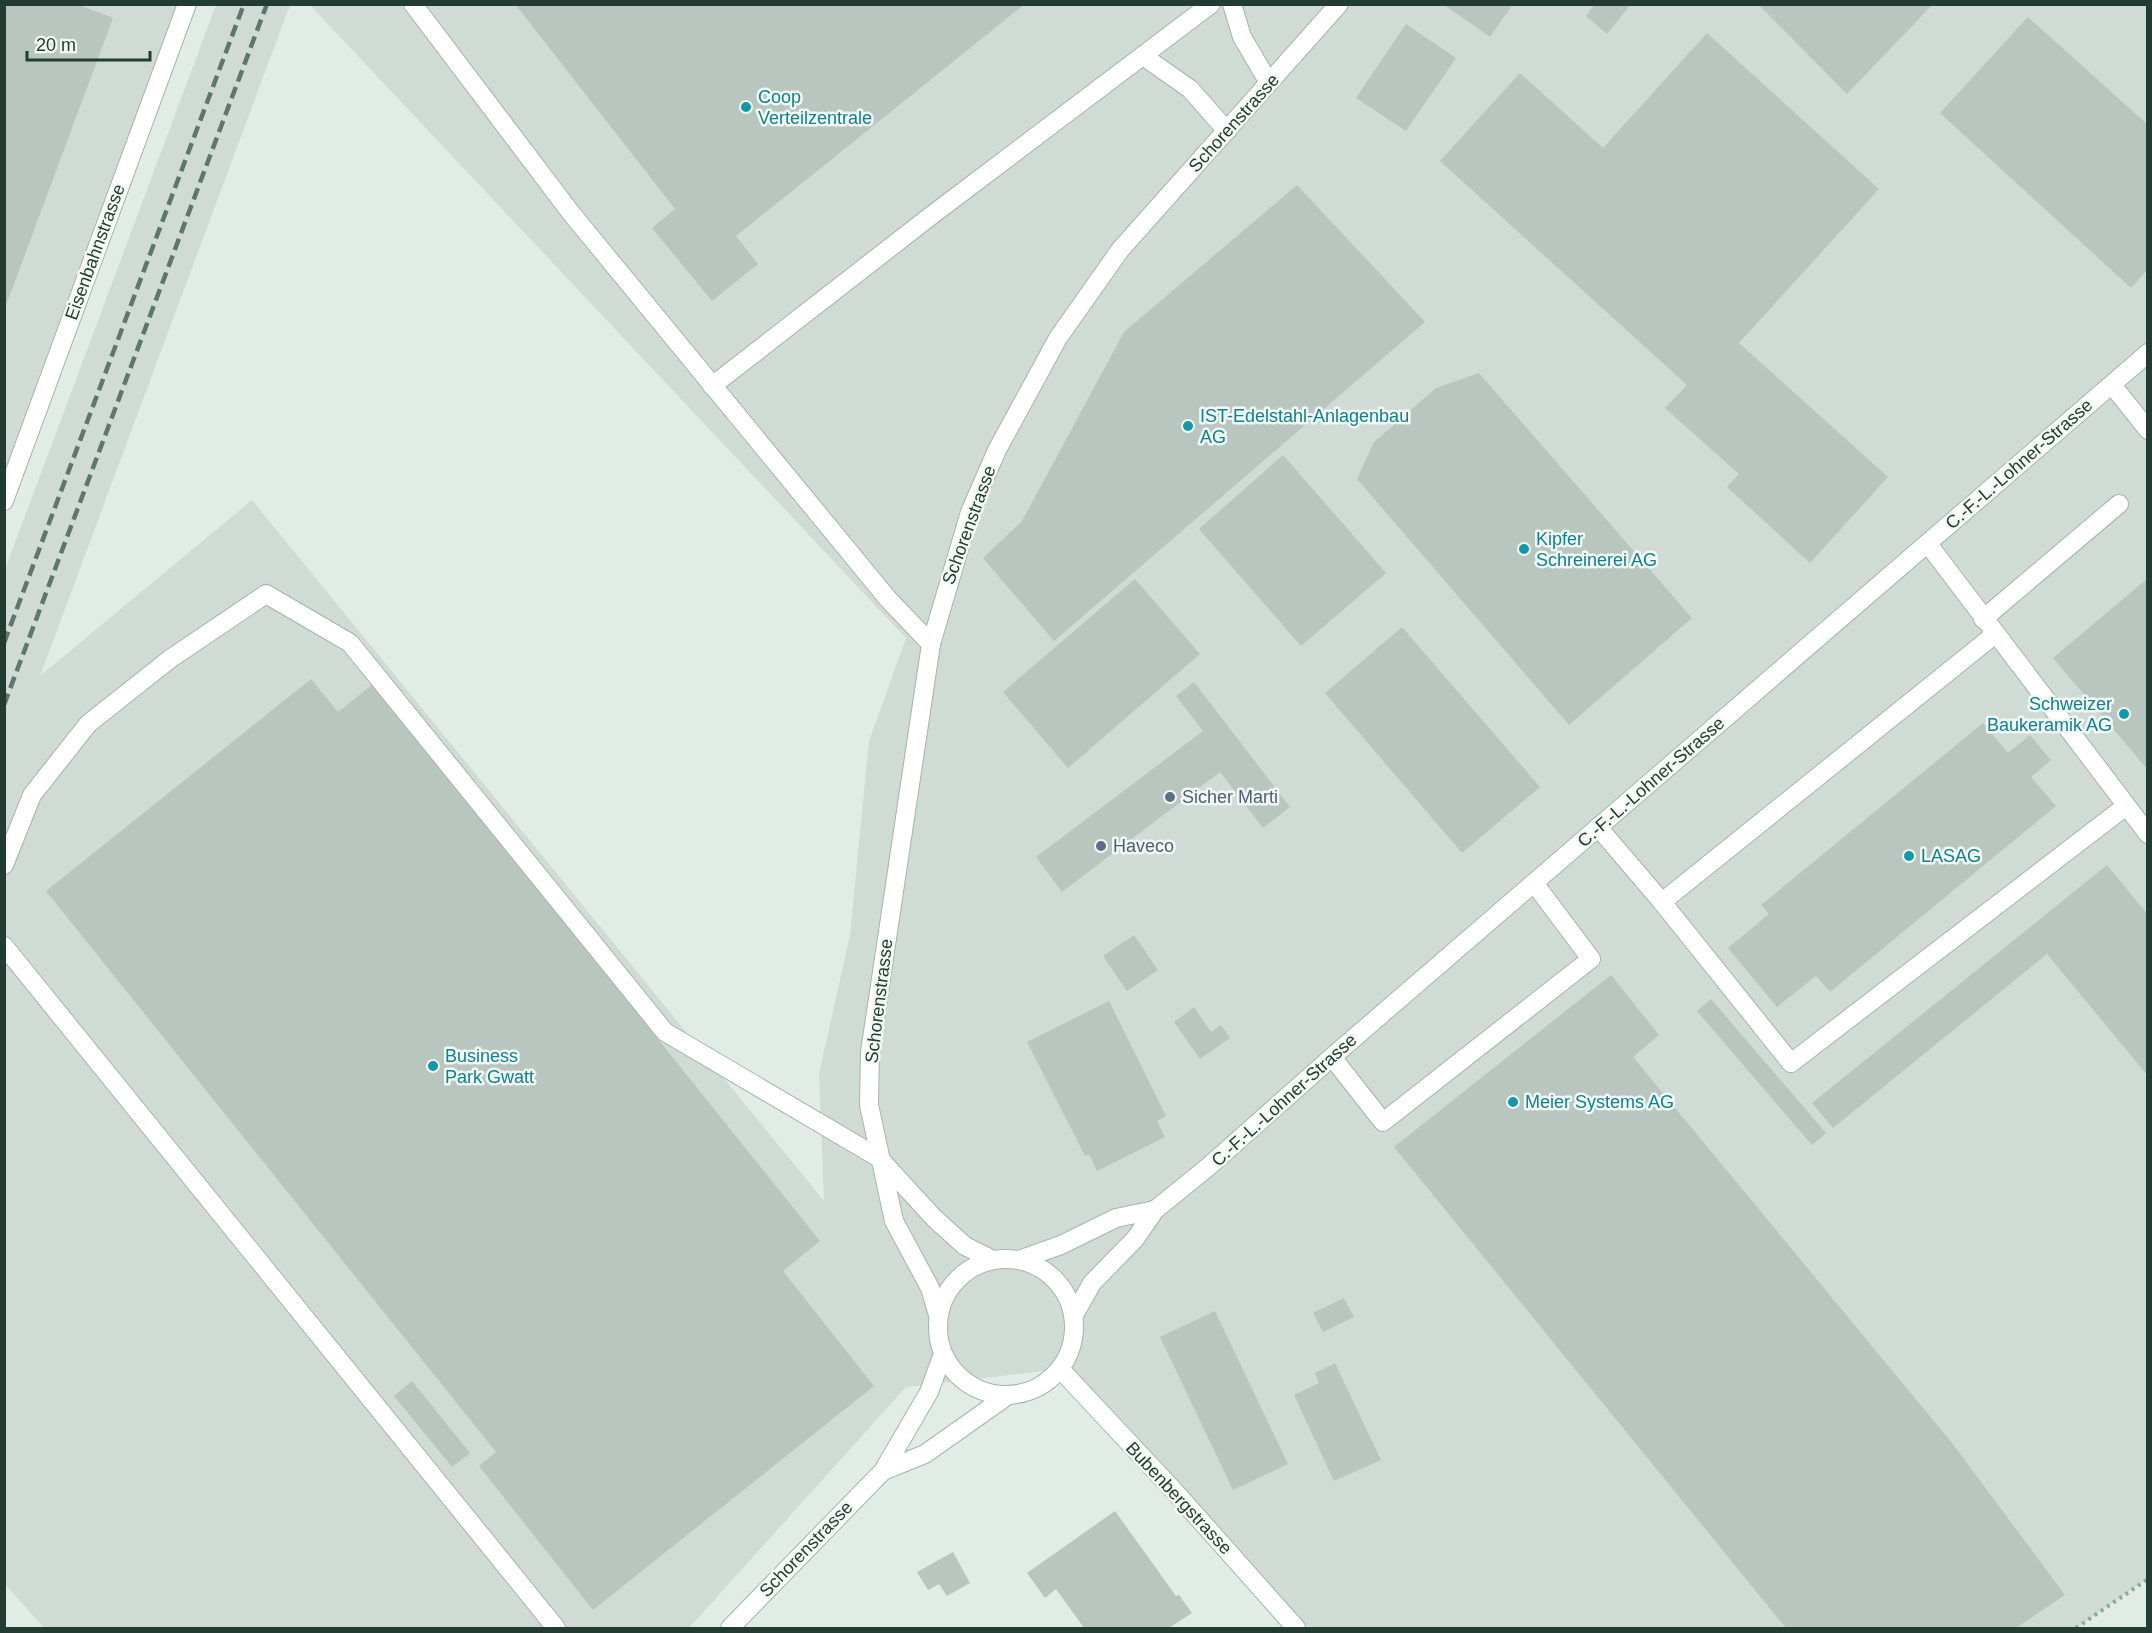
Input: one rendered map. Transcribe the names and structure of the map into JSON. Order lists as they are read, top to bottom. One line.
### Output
{"streets":{"street":["Schorenstrasse","Eisenbahnstrasse","C.-F.-L.-Lohner-Strasse","Bubenbergstrasse"]},"crossings":[["Schorenstrasse","C.-F.-L.-Lohner-Strasse"],["Schorenstrasse","Bubenbergstrasse"],["C.-F.-L.-Lohner-Strasse","Bubenbergstrasse"]],"places":["Coop Verteilzentrale","IST-Edelstahl-Anlagenbau AG","Kipfer Schreinerei AG","Schweizer Baukeramik AG","Sicher Marti","Haveco","LASAG","Business Park Gwatt","Meier Systems AG"],"scale_bar":"20 m"}
